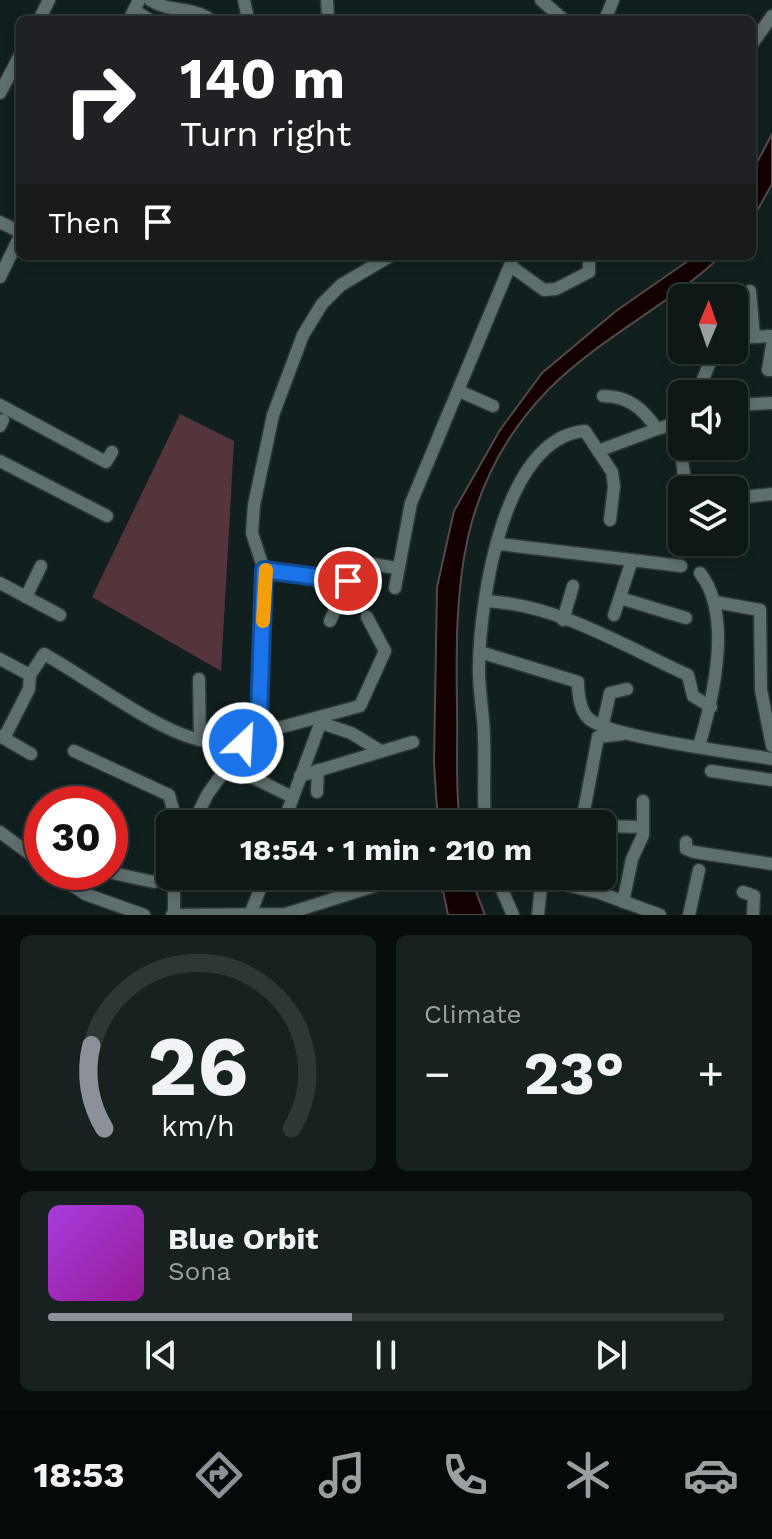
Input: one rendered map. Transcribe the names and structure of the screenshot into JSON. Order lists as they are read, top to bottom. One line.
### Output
{"north":"top","page":{"turn":["140 m","Turn right"],"then":"Then","limit":"30","trip":"18:54 · 1 min · 210 m","tile":"Climate","heat":["−","23°","+"],"song":["Blue Orbit","Sona"],"tabs":"18:53","gauge":["26","km/h"]}}
